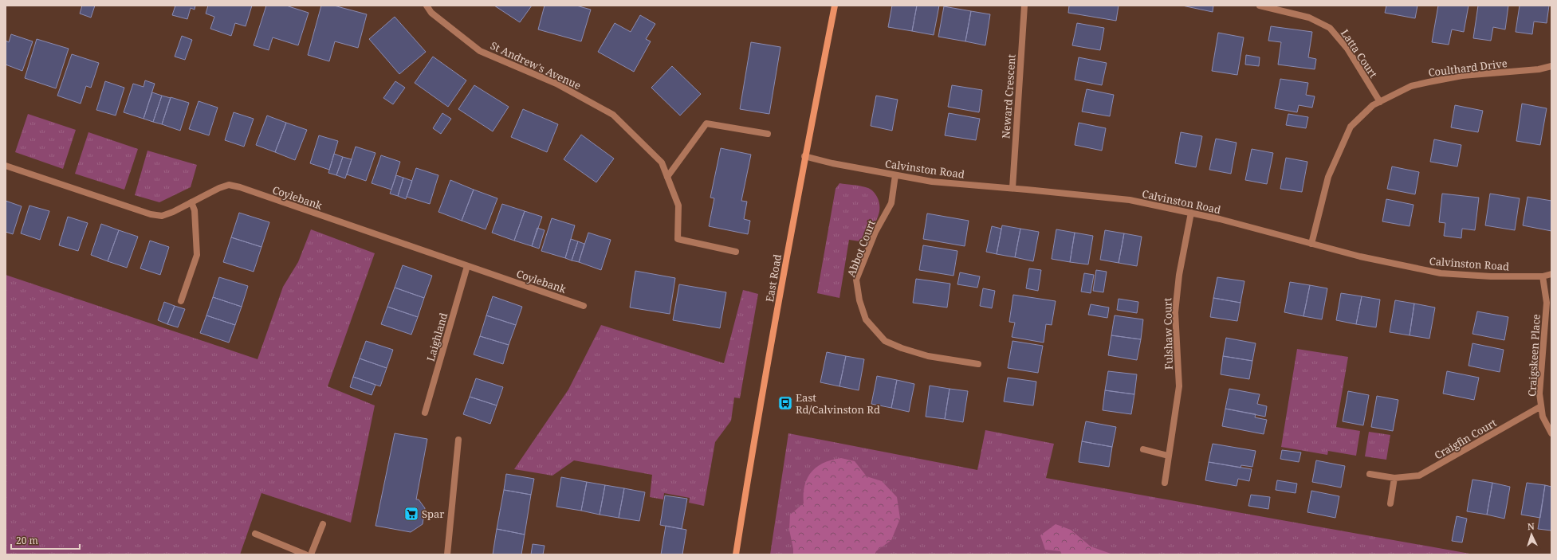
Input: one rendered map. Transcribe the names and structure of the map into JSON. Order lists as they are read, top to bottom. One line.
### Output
{"streets":{"street":["Latta Court","St Andrew's Avenue","Coulthard Drive","Neward Crescent","Calvinston Road","Coylebank","Abbot Court","East Road","Fulshaw Court","Laighland","Craigskeen Place","Craigfin Court"]},"crossings":[["Latta Court","Coulthard Drive"],["Coulthard Drive","Calvinston Road"],["Neward Crescent","Calvinston Road"],["Calvinston Road","Abbot Court"],["Calvinston Road","East Road"],["Calvinston Road","Fulshaw Court"],["Calvinston Road","Craigskeen Place"],["Coylebank","Laighland"],["Craigskeen Place","Craigfin Court"]],"places":{"bus stop":["East Rd/Calvinston Rd"],"supermarket":["Spar"]},"scale_bar":"20 m","north":"top"}
